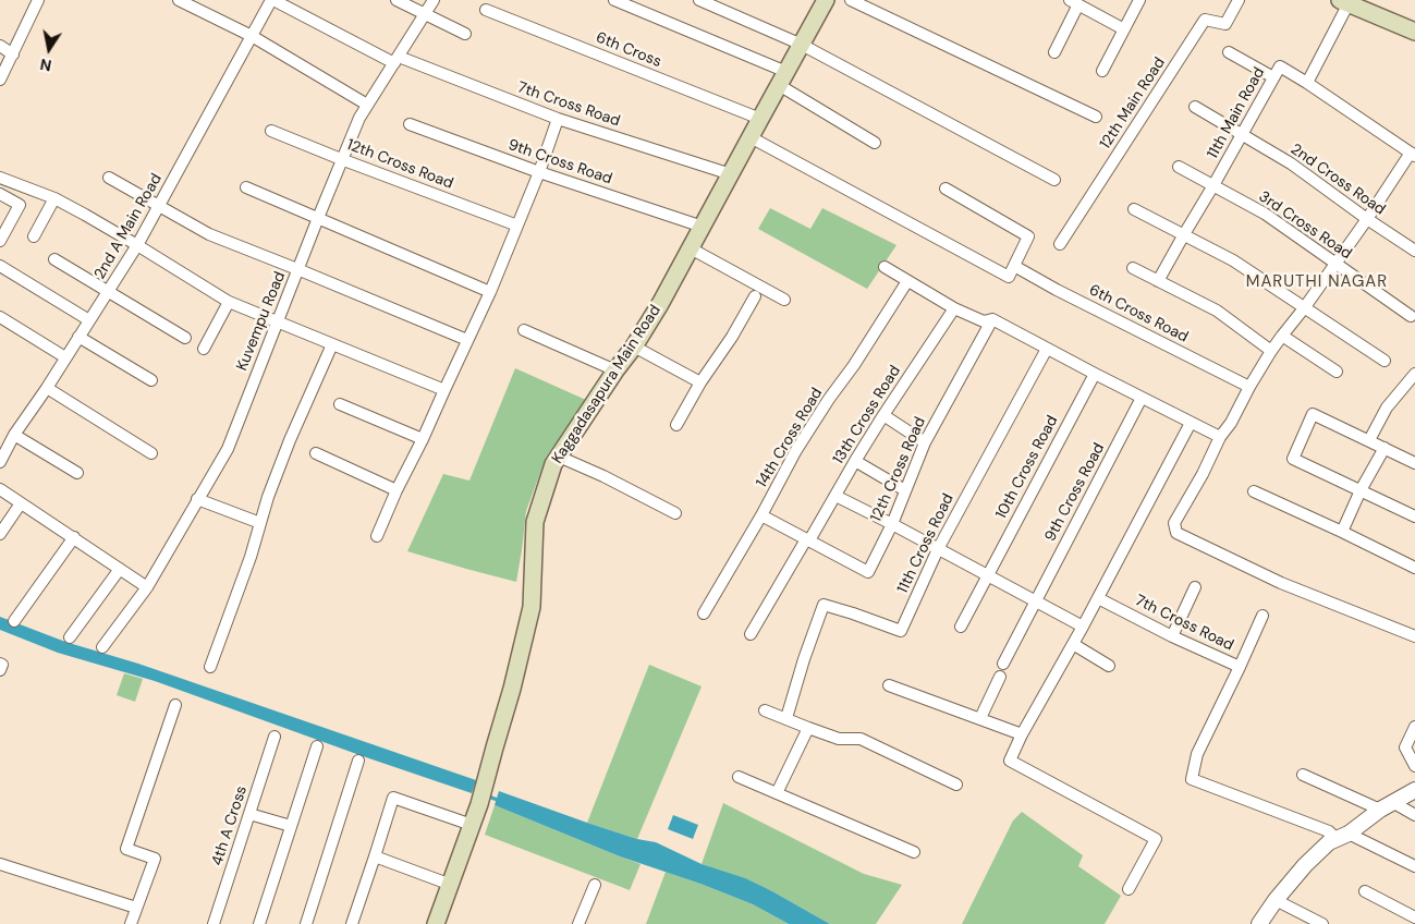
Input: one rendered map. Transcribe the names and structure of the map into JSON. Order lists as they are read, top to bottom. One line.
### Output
{"streets":{"main road":["Kaggadasapura Main Road"],"street":["6th Cross","12th Main Road","7th Cross Road","11th Main Road","9th Cross Road","12th Cross Road","2nd Cross Road","3rd Cross Road","2nd A Main Road","6th Cross Road","Kuvempu Road","13th Cross Road","14th Cross Road","10th Cross Road","11th Cross Road","4th A Cross"]},"crossings":[["6th Cross","Kaggadasapura Main Road"],["7th Cross Road","2nd A Main Road"],["7th Cross Road","Kuvempu Road"],["7th Cross Road","Kaggadasapura Main Road"],["11th Main Road","2nd Cross Road"],["11th Main Road","3rd Cross Road"],["9th Cross Road","Kaggadasapura Main Road"],["12th Cross Road","Kuvempu Road"],["12th Cross Road","13th Cross Road"]],"districts":["MARUTHI NAGAR"],"north":"bottom"}
